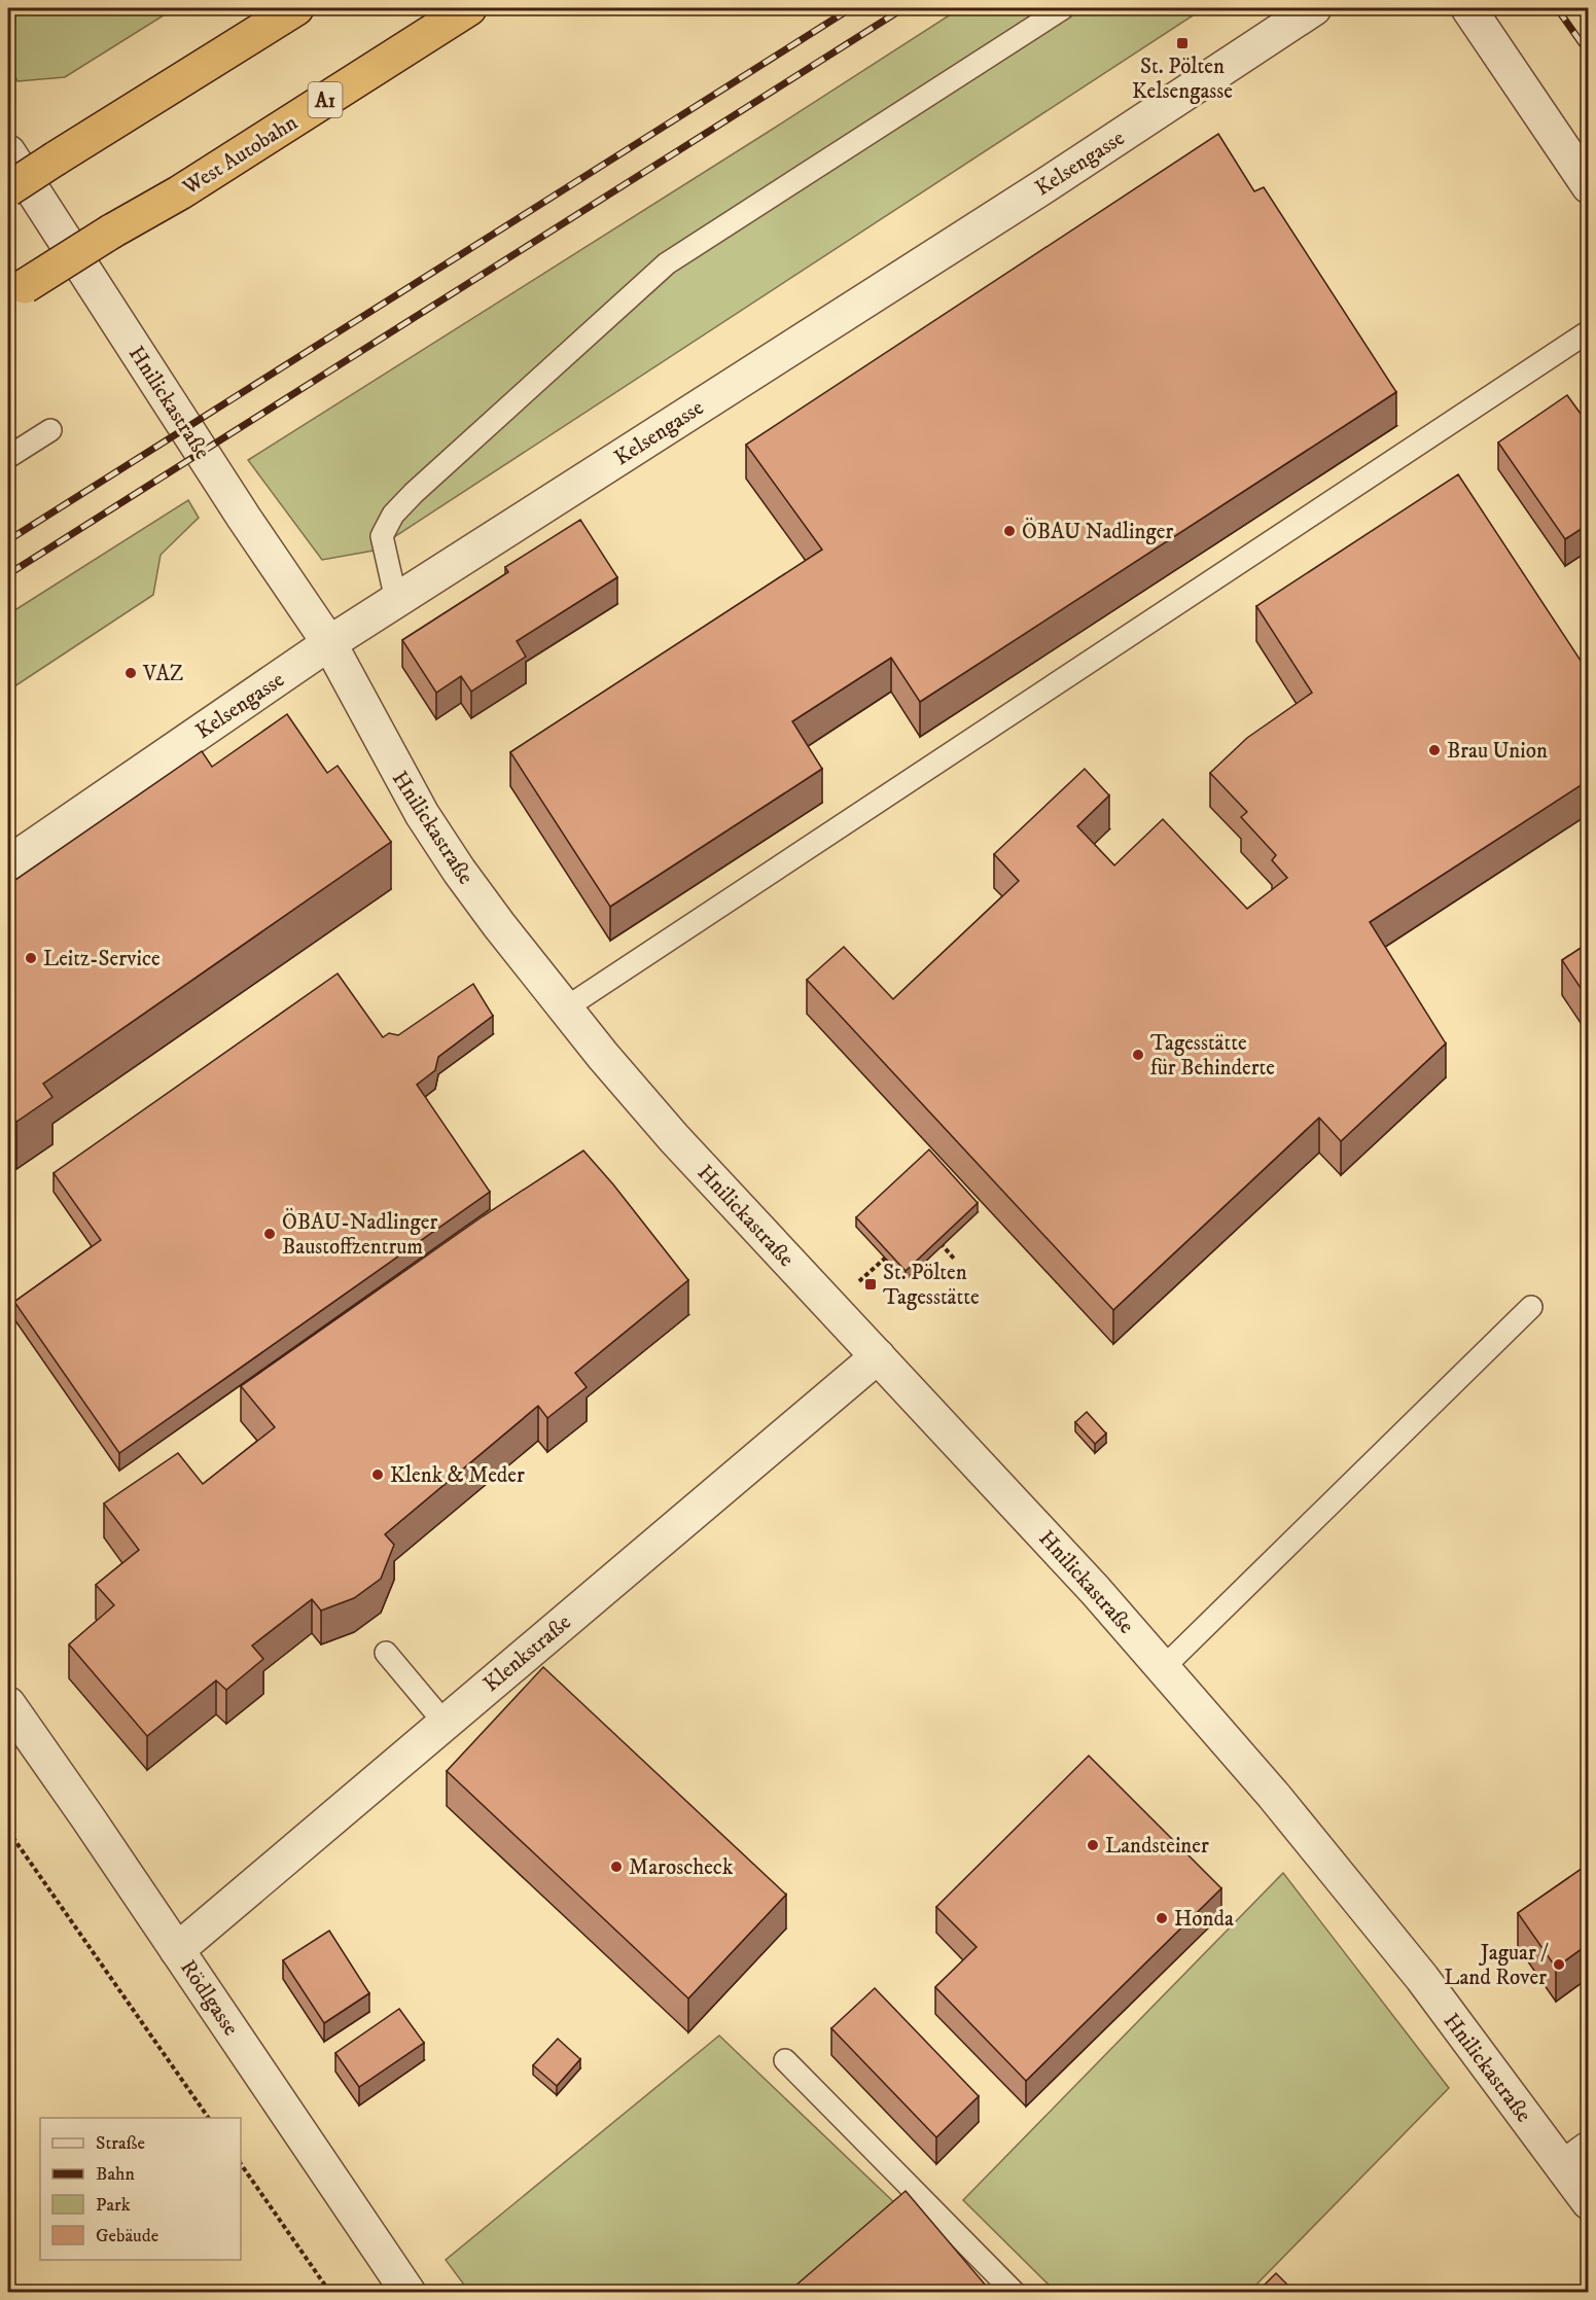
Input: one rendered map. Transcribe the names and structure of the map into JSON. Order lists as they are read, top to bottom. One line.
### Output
{"streets":{"highway":["A1","West Autobahn"],"street":["Kelsengasse","Hnilickastraße","Klenkstraße","Rödlgasse"]},"crossings":[["Kelsengasse","Hnilickastraße"],["Hnilickastraße","Klenkstraße"],["Klenkstraße","Rödlgasse"]],"places":{"transit":["St. Pölten Kelsengasse","St. Pölten Tagesstätte"],"other":["ÖBAU Nadlinger","VAZ","Brau Union","Leitz-Service","Tagesstätte für Behinderte","ÖBAU-Nadlinger Baustoffzentrum","Klenk & Meder","Landsteiner","Maroscheck","Honda","Jaguar / Land Rover"]},"legend":["Straße","Bahn","Park","Gebäude"]}
